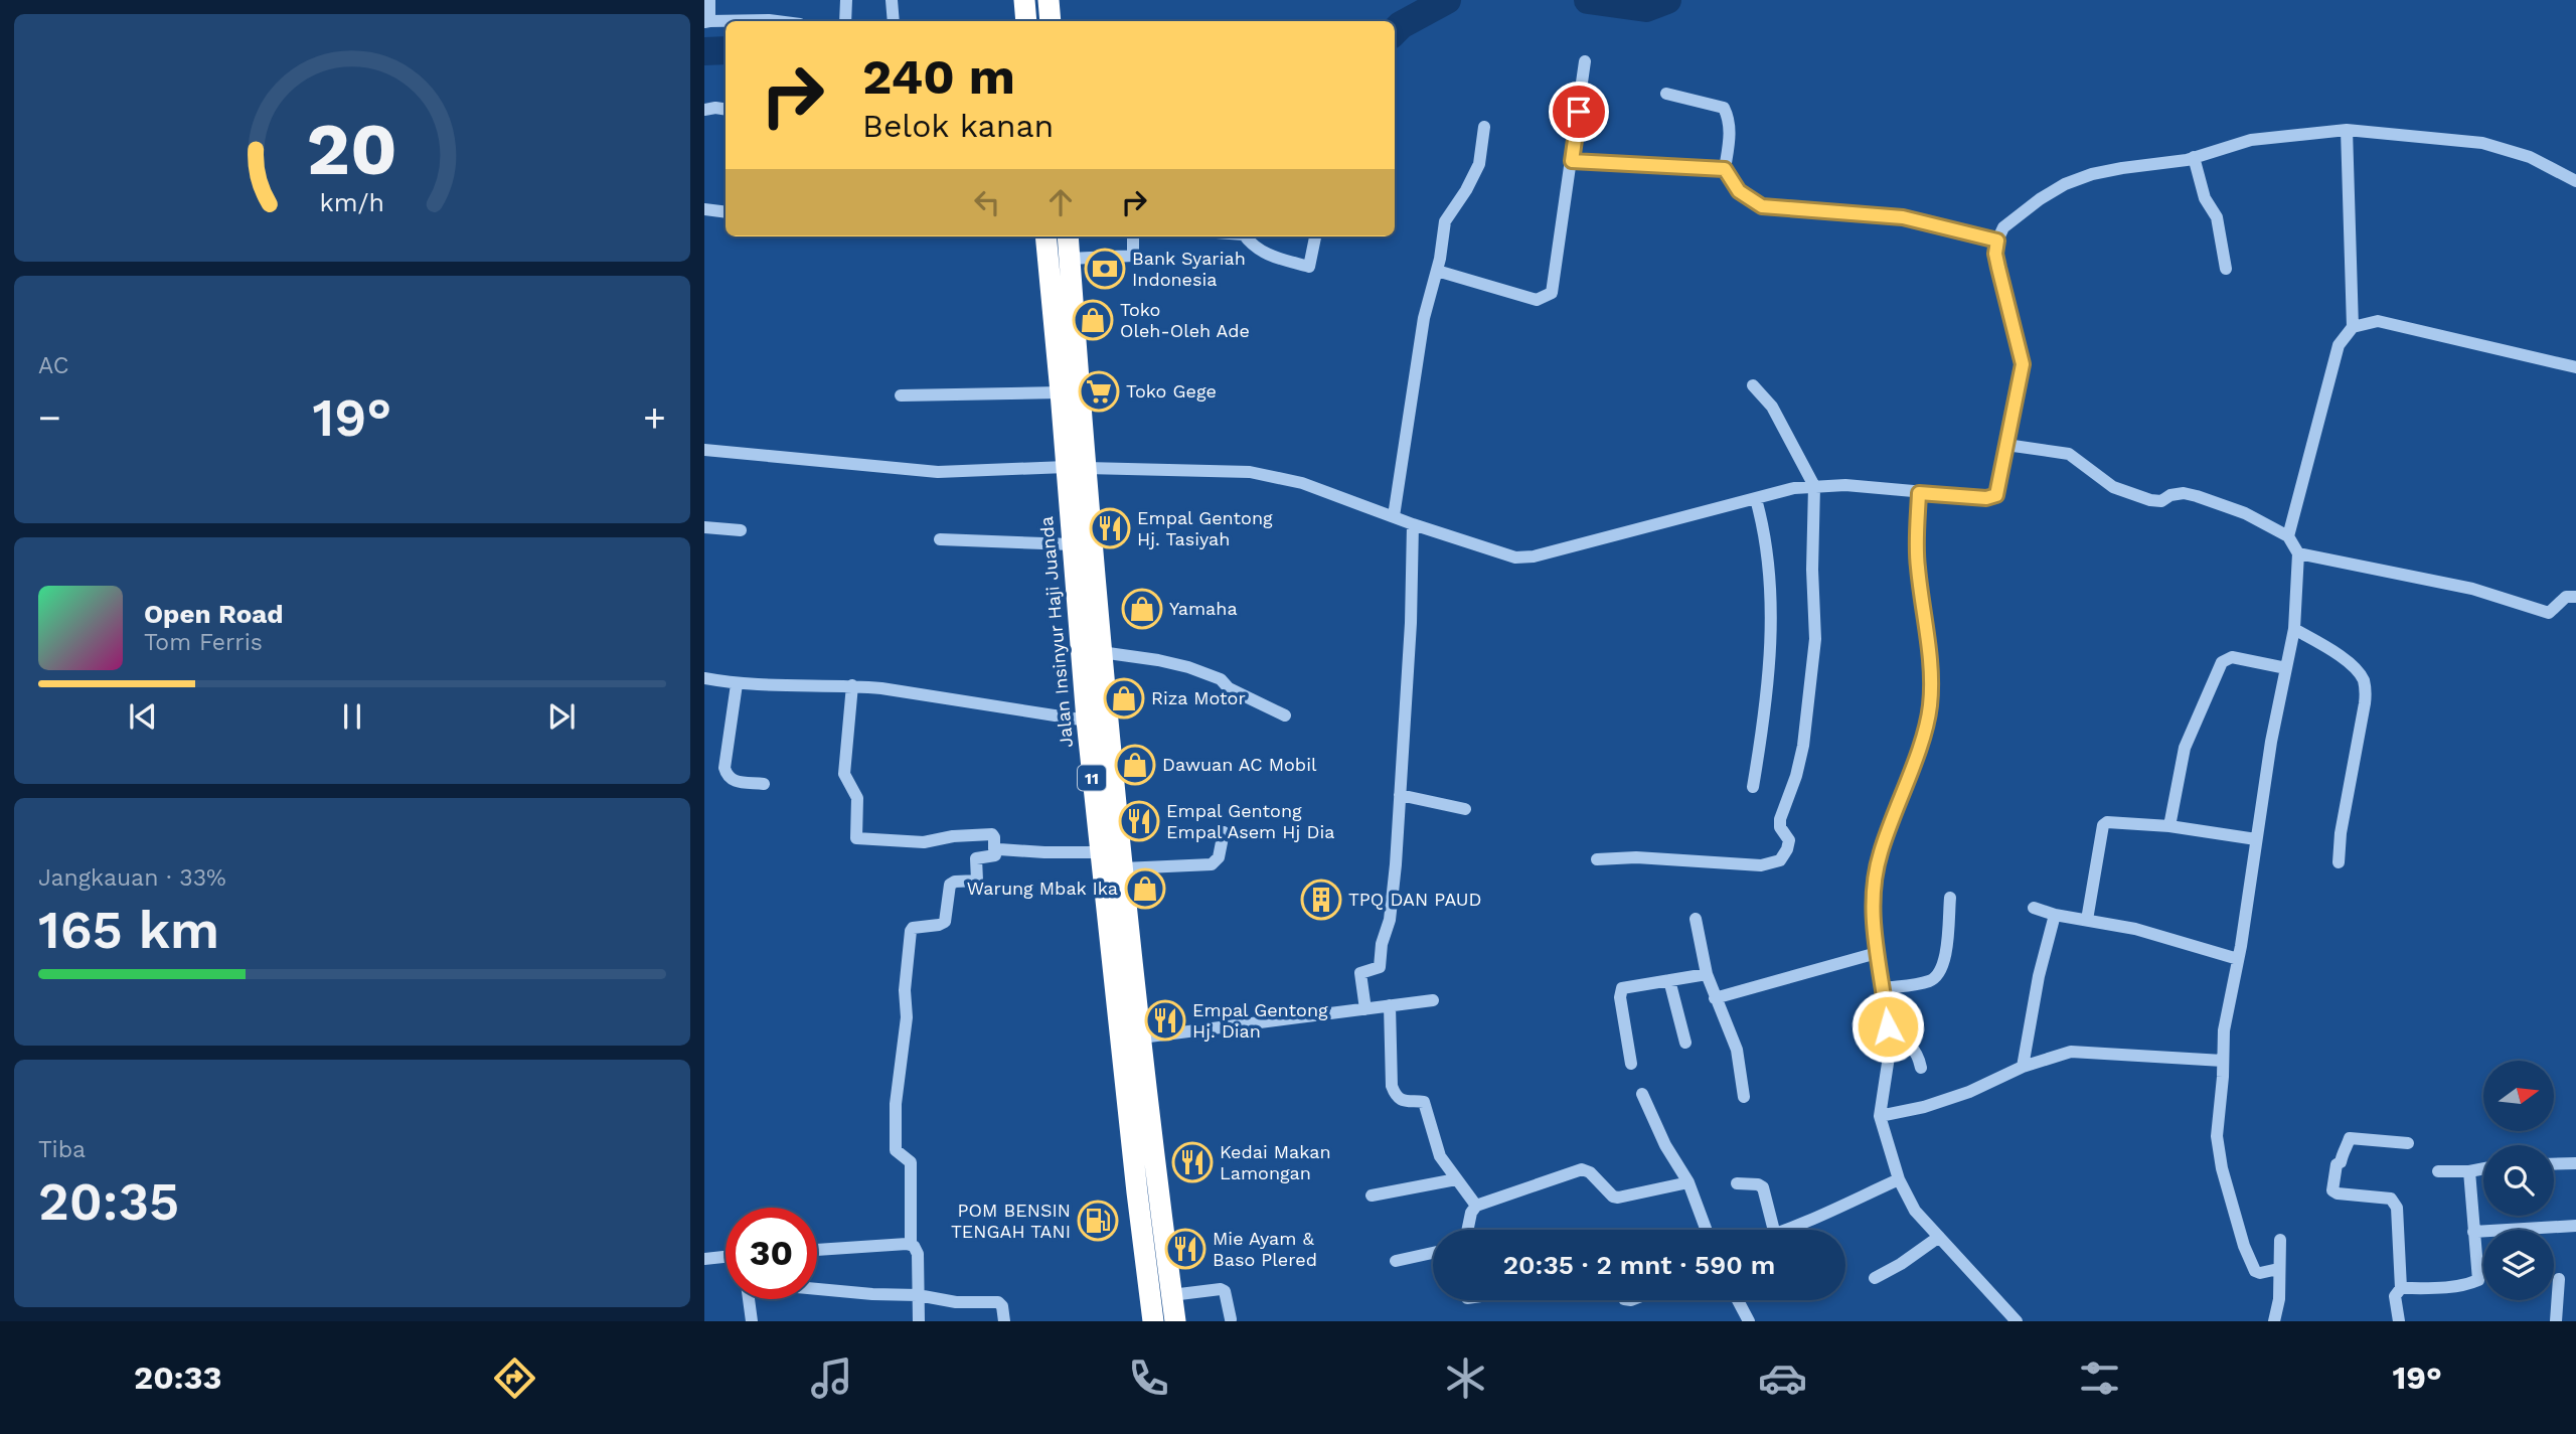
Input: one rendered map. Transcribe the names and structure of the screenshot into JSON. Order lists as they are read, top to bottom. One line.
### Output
{"streets":{"highway":["Jalan Insinyur Haji Juanda","11"]},"places":{"bank":["Bank Syariah Indonesia"],"shop":["Toko Oleh-Oleh Ade","Yamaha","Riza Motor","Dawuan AC Mobil","Warung Mbak Ika"],"supermarket":["Toko Gege"],"restaurant":["Empal Gentong Hj. Tasiyah","Empal Gentong Empal Asem Hj Dia","Empal Gentong Hj. Dian","Kedai Makan Lamongan","Mie Ayam & Baso Plered"],"building":["TPQ DAN PAUD"],"fuel station":["POM BENSIN TENGAH TANI"]},"north":"right","page":{"turn":["240 m","Belok kanan"],"tile":["AC",["Jangkauan · 33%","165 km"],["Tiba","20:35"]],"heat":["−","19°","+"],"song":["Open Road","Tom Ferris"],"limit":"30","trip":"20:35 · 2 mnt · 590 m","tabs":["20:33","19°"],"gauge":["20","km/h"]}}
